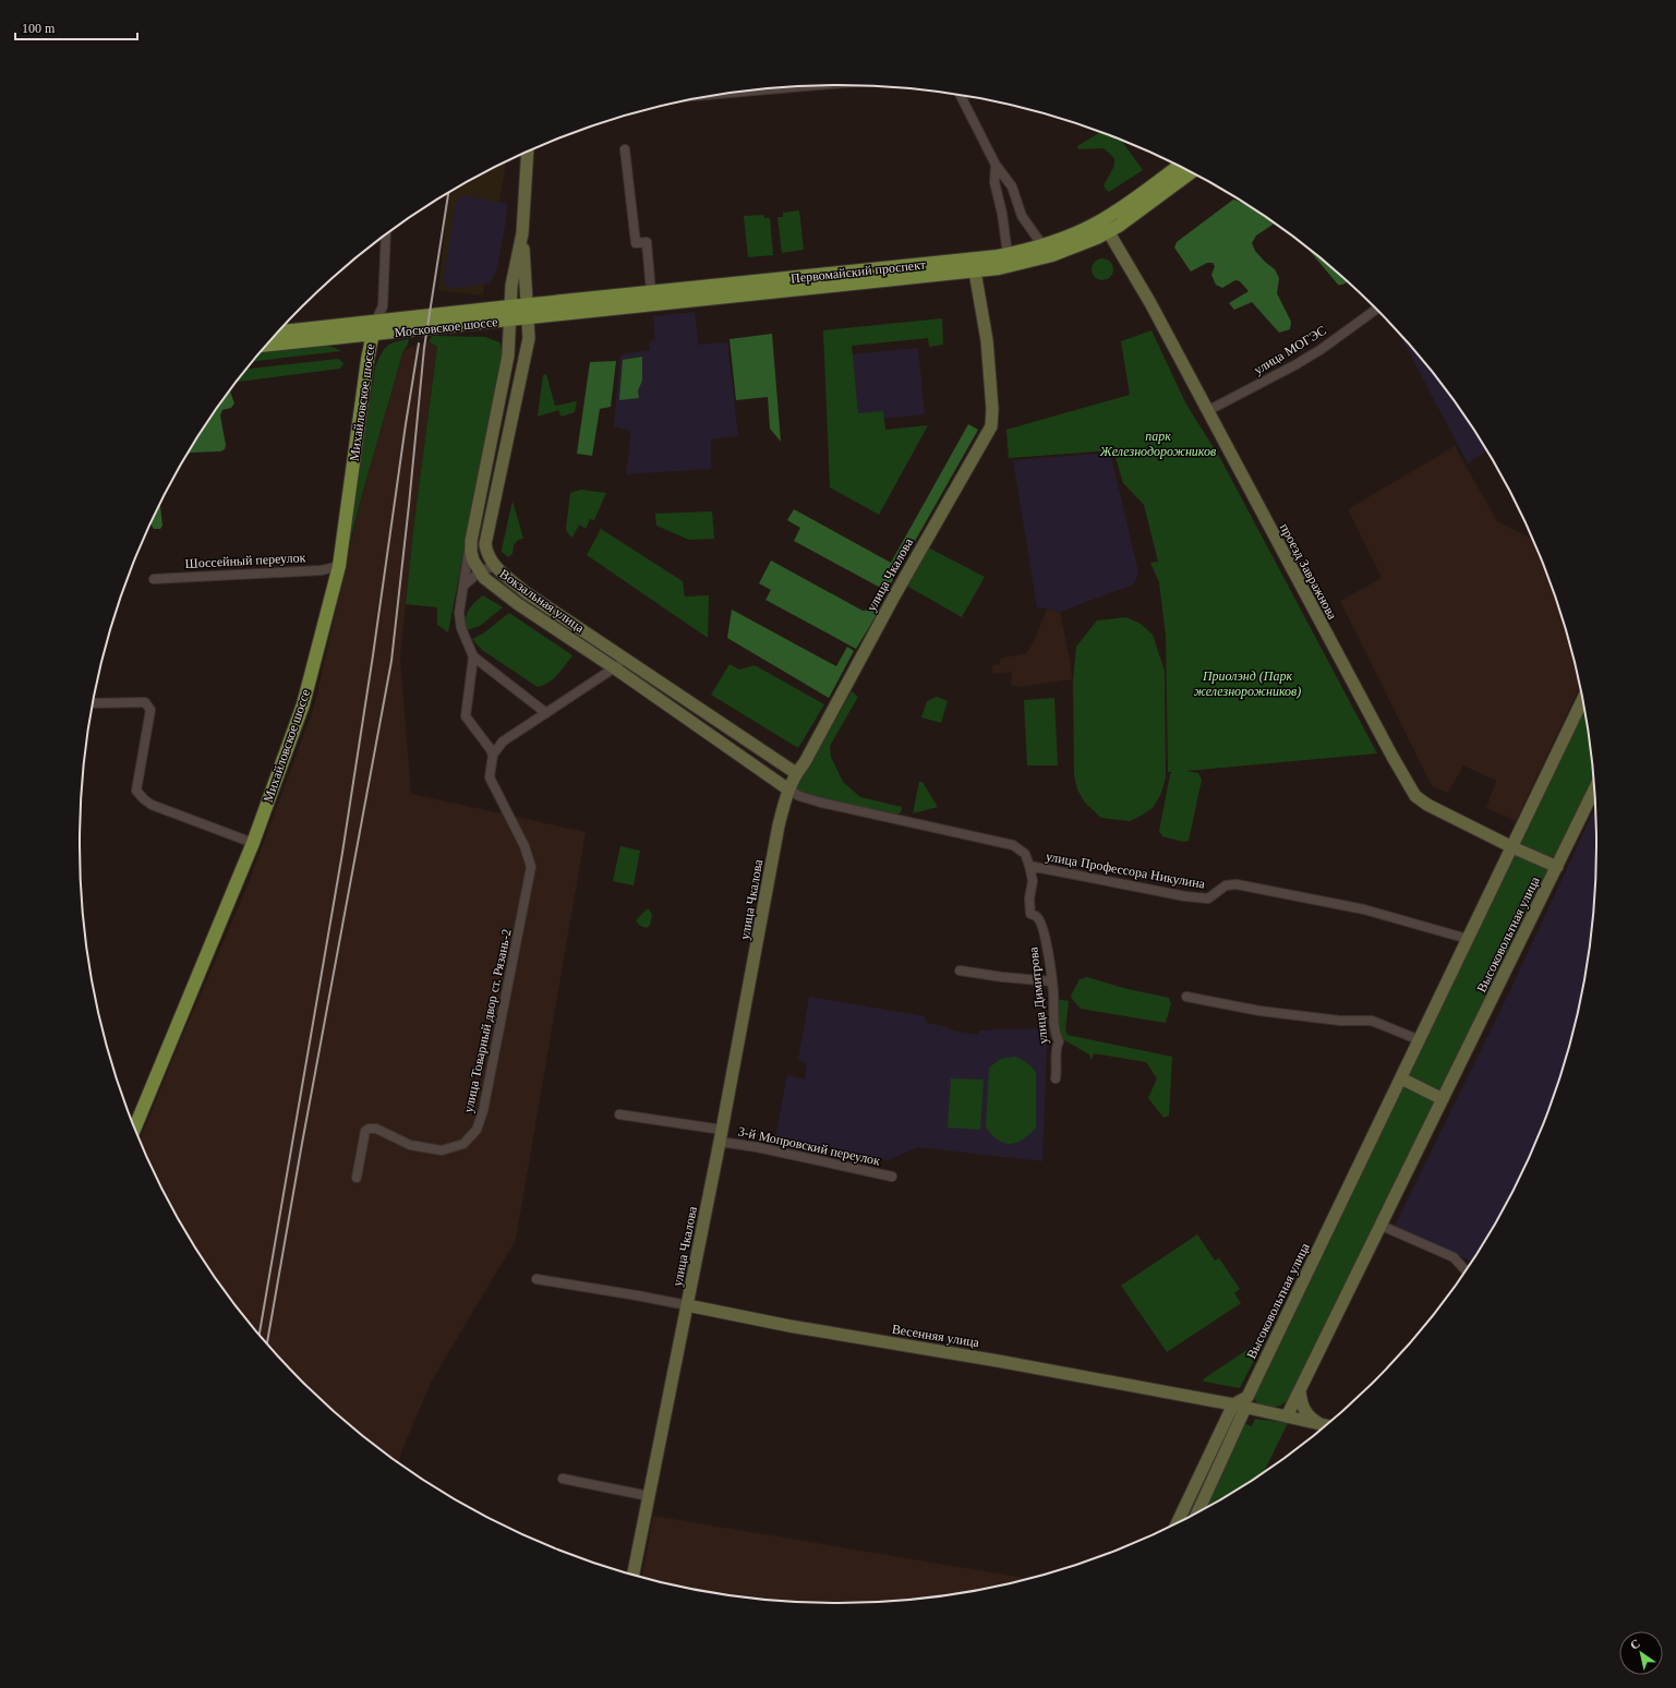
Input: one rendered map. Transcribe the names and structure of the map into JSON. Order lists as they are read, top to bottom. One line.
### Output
{"streets":{"main road":["Первомайский проспект","Московское шоссе","Михайловское шоссе"],"street":["улица МОГЭС","Шоссейный переулок","проезд Завражнова","улица Чкалова","Вокзальная улица","улица Профессора Никулина","Высоковольтная улица","улица Димитрова","улица Товарный двор ст. Рязань-2","3-й Мопровский переулок","Весенняя улица"]},"crossings":[["Первомайский проспект","Московское шоссе"],["Первомайский проспект","проезд Завражнова"],["Первомайский проспект","улица Чкалова"],["Первомайский проспект","Вокзальная улица"],["Московское шоссе","Михайловское шоссе"],["Московское шоссе","Вокзальная улица"],["улица МОГЭС","проезд Завражнова"],["Михайловское шоссе","Шоссейный переулок"],["проезд Завражнова","Высоковольтная улица"],["улица Чкалова","Вокзальная улица"],["улица Чкалова","улица Профессора Никулина"],["улица Чкалова","3-й Мопровский переулок"],["улица Чкалова","Весенняя улица"],["Вокзальная улица","улица Профессора Никулина"],["улица Профессора Никулина","Высоковольтная улица"],["улица Профессора Никулина","улица Димитрова"],["Высоковольтная улица","Весенняя улица"]],"parks":["парк Железнодорожников","Приолэнд (Парк железнорожников)"],"scale_bar":"100 m","north":"top left"}
